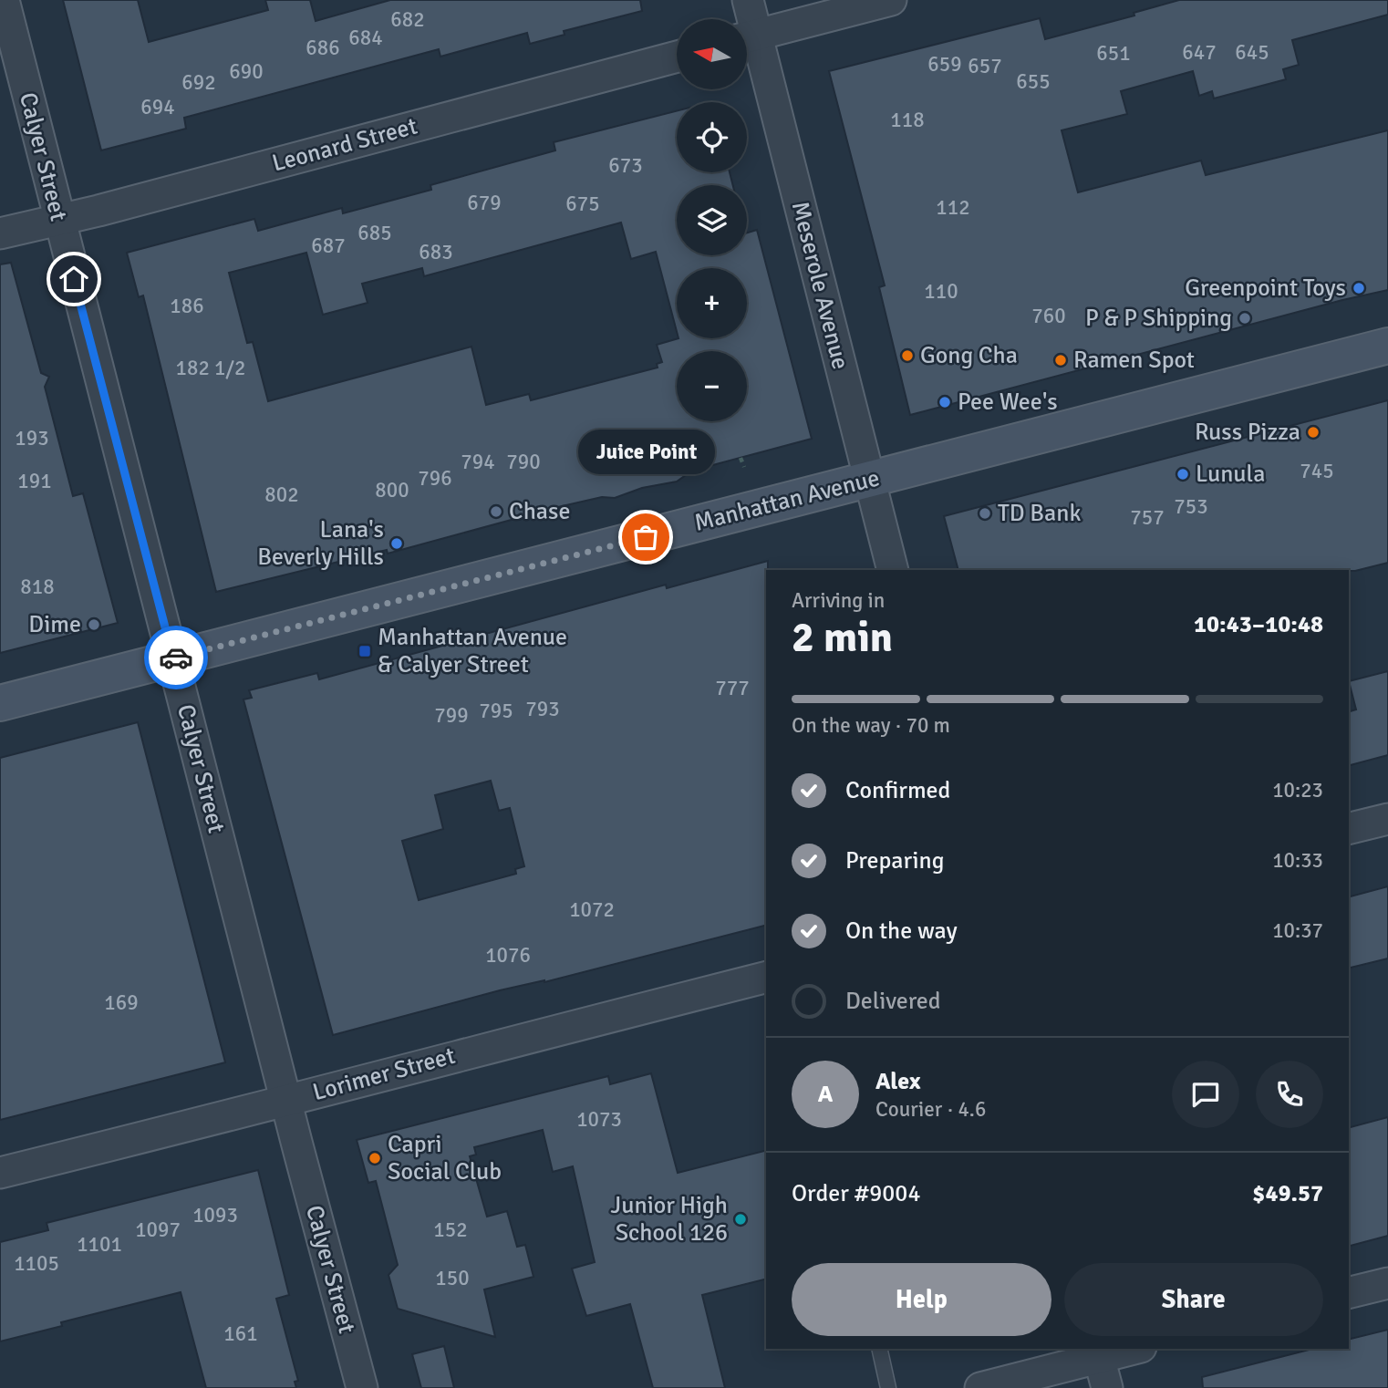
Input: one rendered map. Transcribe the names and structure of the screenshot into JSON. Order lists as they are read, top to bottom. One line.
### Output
{"streets":{"street":["Leonard Street","Calyer Street","Meserole Avenue","Manhattan Avenue","Lorimer Street"]},"crossings":[["Leonard Street","Calyer Street"],["Calyer Street","Manhattan Avenue"],["Calyer Street","Lorimer Street"],["Meserole Avenue","Manhattan Avenue"]],"places":{"other":["Greenpoint Toys","P & P Shipping","Gong Cha","Ramen Spot","Pee Wee's","Russ Pizza","Lunula","Chase","TD Bank","Juice Point","Lana's Beverly Hills","Dime","Capri Social Club","Junior High School 126"],"transit":["Manhattan Avenue & Calyer Street"]},"house_numbers":["682","684","686","647","645","651","659","657","690","655","692","694","118","673","679","675","112","685","687","683","110","186","760","182 1/2","193","794","790","745","796","191","800","802","753","757","818","777","793","795","799","1072","1076","169","1073","1093","1097","152","1101","1105","150","161"],"north":"left","page":{"map_buttons":["+","−"],"bubble":"Juice Point","heading":["2 min","Arriving in","10:43–10:48"],"panel":["Alex","Courier · 4.6","Order #9004","$49.57"],"bar":"On the way · 70 m","list":[["Confirmed","10:23"],["Preparing","10:33"],["On the way","10:37"],"Delivered"],"round":"A","buttons":["Help","Share"]}}
